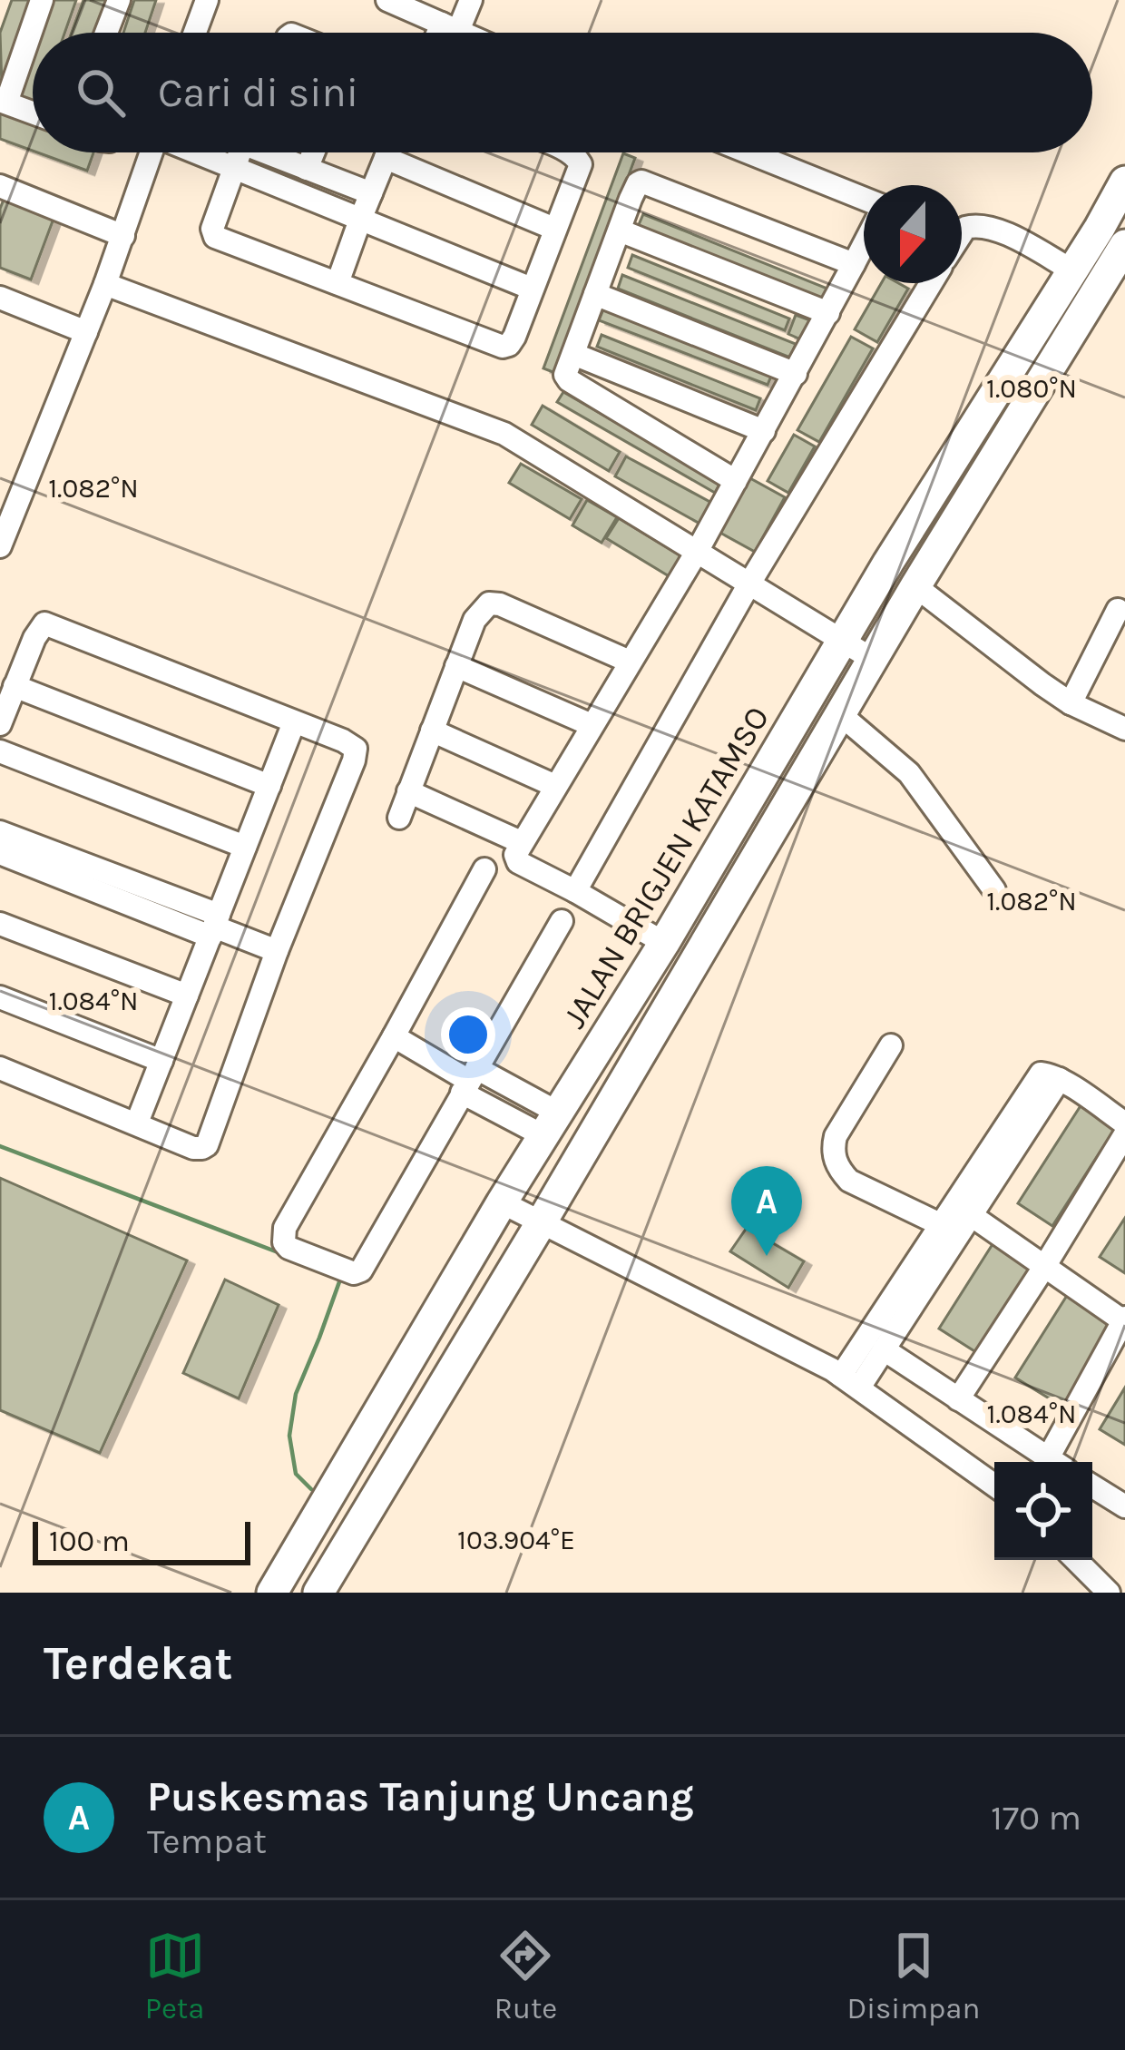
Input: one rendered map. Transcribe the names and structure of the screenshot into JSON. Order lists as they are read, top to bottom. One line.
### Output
{"streets":{"highway":["JALAN BRIGJEN KATAMSO"]},"scale_bar":"100 m","north":"bottom","page":{"search":"Cari di sini","pins":"A","scale":"100 m","heading":"Terdekat","list":[{"mark":"A","name":"Puskesmas Tanjung Uncang","note":"Tempat","value":"170 m"}],"nav":["Peta","Rute","Disimpan"]},"coordinates":["1.080°N","1.082°N","1.084°N","103.904°E"]}
